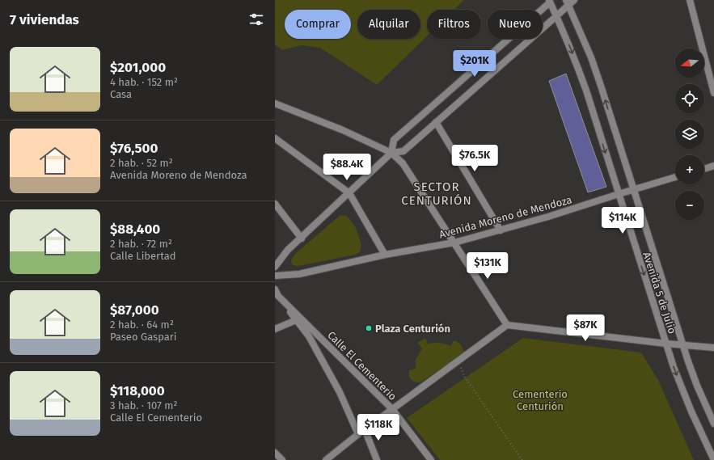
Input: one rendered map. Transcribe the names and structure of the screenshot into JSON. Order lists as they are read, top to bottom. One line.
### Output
{"streets":{"street":["Avenida Moreno de Mendoza","Avenida 5 de Julio","Calle El Cementerio"]},"crossings":[["Avenida Moreno de Mendoza","Avenida 5 de Julio"]],"districts":["SECTOR CENTURIÓN"],"parks":["Cementerio Centurión"],"places":["Plaza Centurión"],"north":"left","page":{"heading":"7 viviendas","chip":["Comprar","Alquilar","Filtros","Nuevo"],"list":[{"name":"$201,000","note":"4 hab. · 152 m² · Casa"},{"name":"$76,500","note":"2 hab. · 52 m² · Avenida Moreno de Mendoza"},{"name":"$88,400","note":"2 hab. · 72 m² · Calle Libertad"},{"name":"$87,000","note":"2 hab. · 64 m² · Paseo Gaspari"},{"name":"$118,000","note":"3 hab. · 107 m² · Calle El Cementerio"}],"map_buttons":["+","−"],"price":["$201K","$76.5K","$88.4K","$114K","$131K","$87K","$118K"]}}
